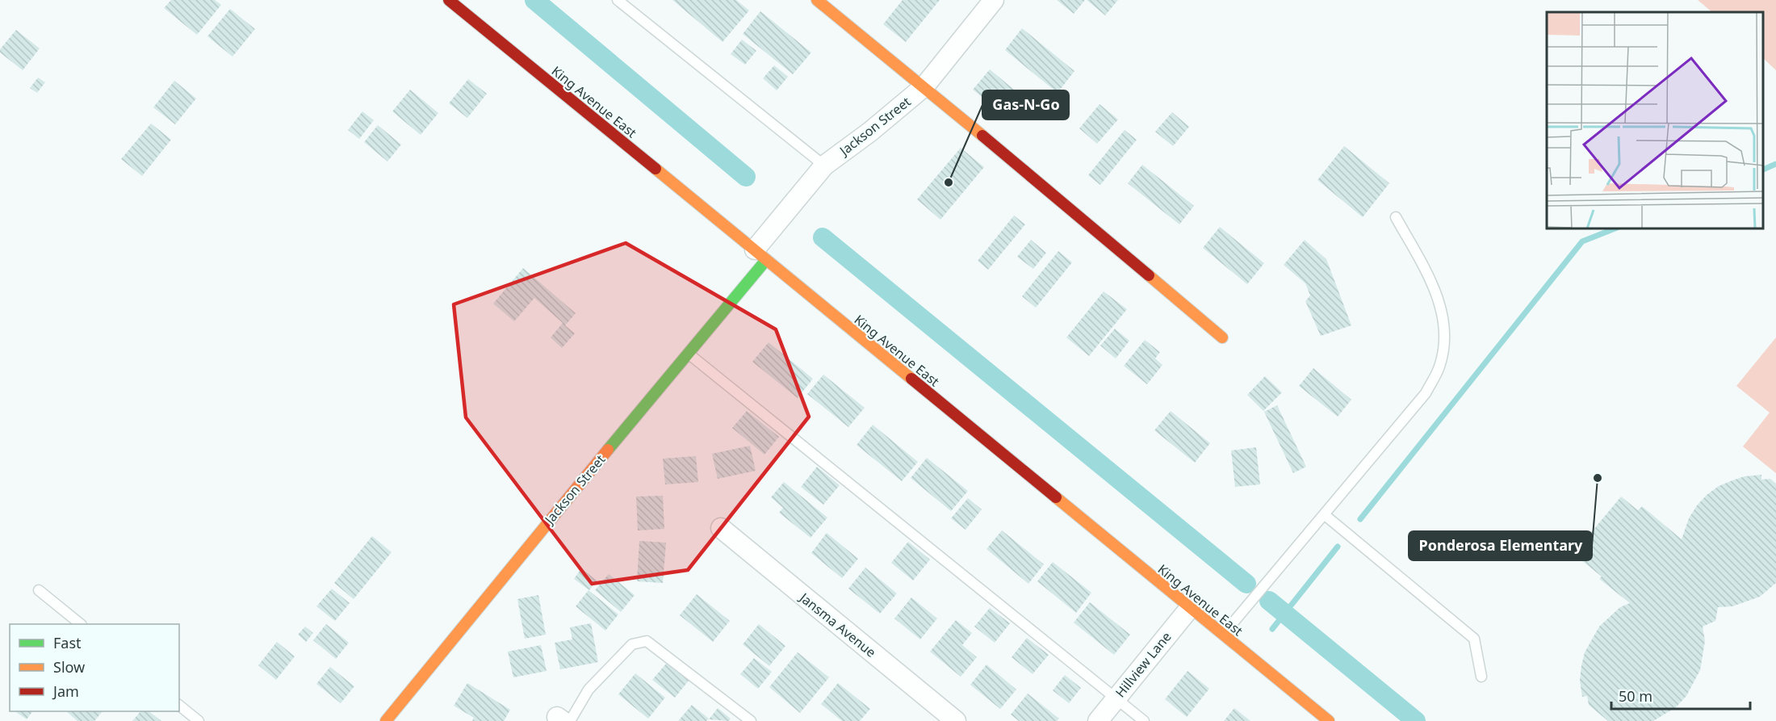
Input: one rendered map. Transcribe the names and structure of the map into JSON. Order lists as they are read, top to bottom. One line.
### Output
{"streets":{"main road":["King Avenue East","Jackson Street"],"street":["Jansma Avenue","Hillview Lane"]},"crossings":[["King Avenue East","Jackson Street"],["King Avenue East","Hillview Lane"]],"places":["Gas-N-Go","Ponderosa Elementary"],"legend":["Fast","Slow","Jam"],"scale_bar":"50 m"}
